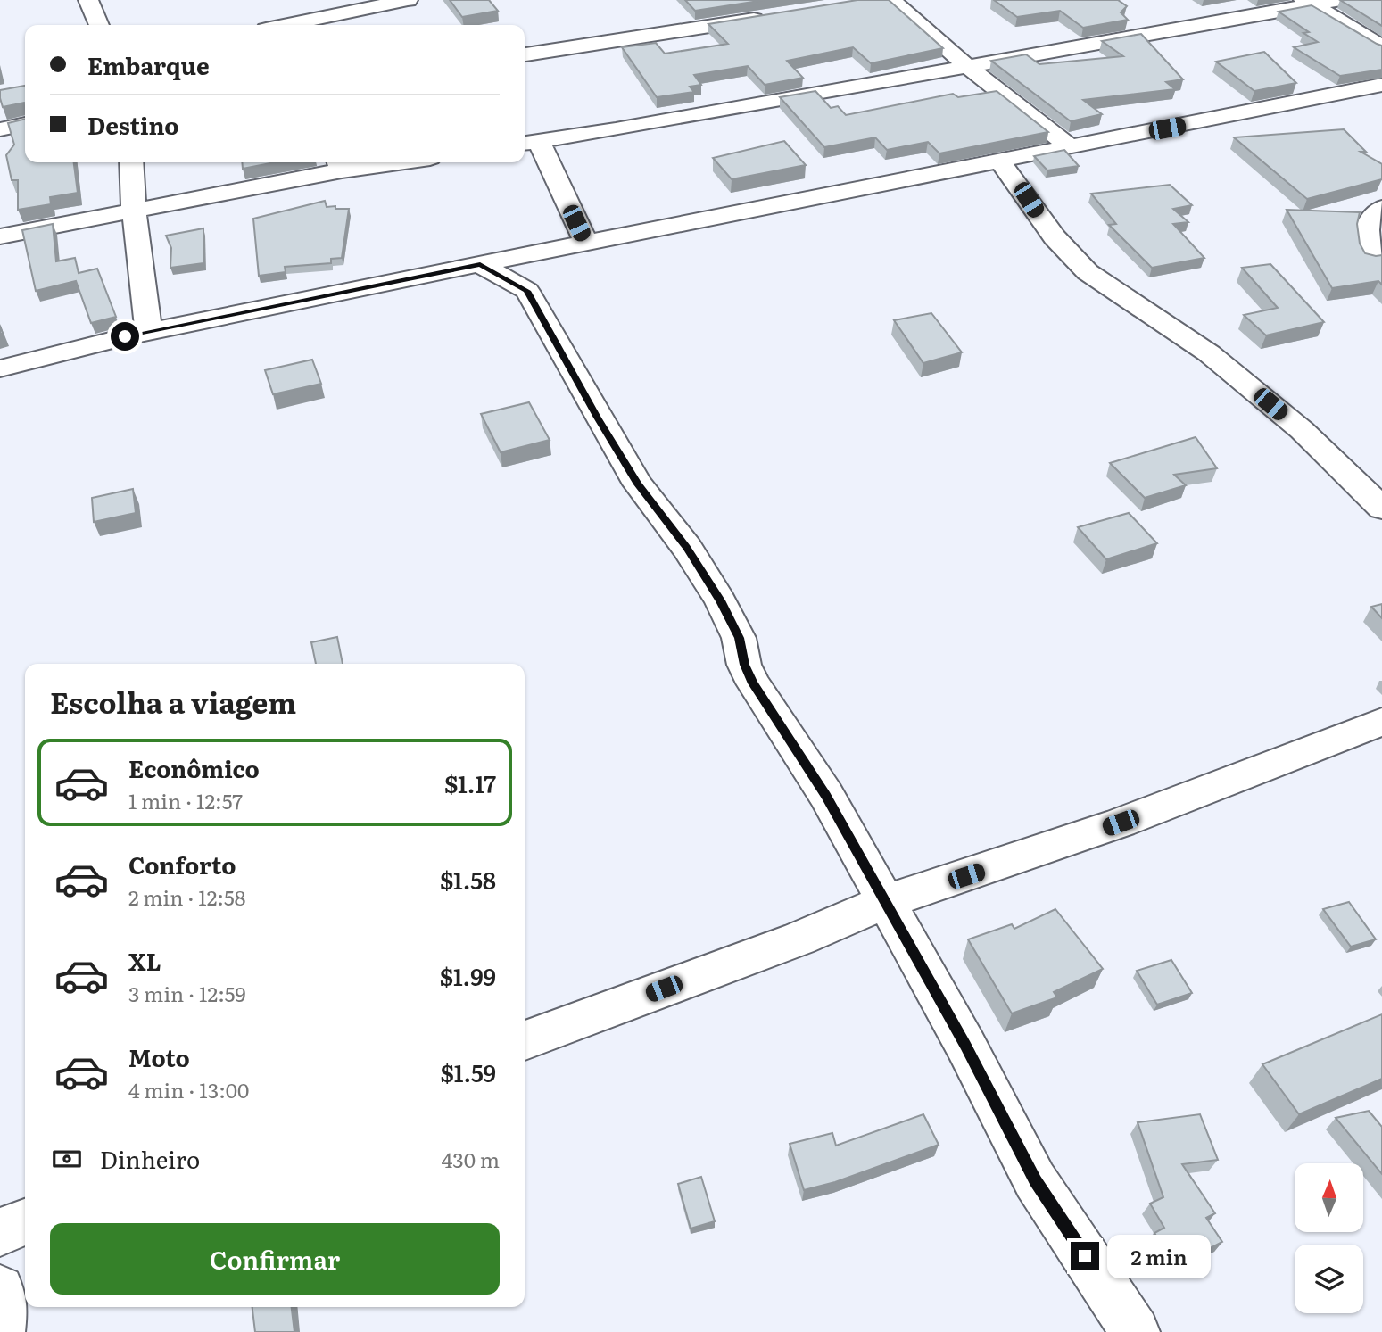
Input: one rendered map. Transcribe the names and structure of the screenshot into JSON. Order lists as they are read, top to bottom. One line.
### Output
{"north":"top","page":{"banner":["Embarque","Destino"],"heading":"Escolha a viagem","list":[{"name":"Econômico","note":"1 min · 12:57","value":"$1.17"},{"name":"Conforto","note":"2 min · 12:58","value":"$1.58"},{"name":"XL","note":"3 min · 12:59","value":"$1.99"},{"name":"Moto","note":"4 min · 13:00","value":"$1.59"}],"pay":["Dinheiro","430 m"],"buttons":"Confirmar","bubble":"2 min"}}
